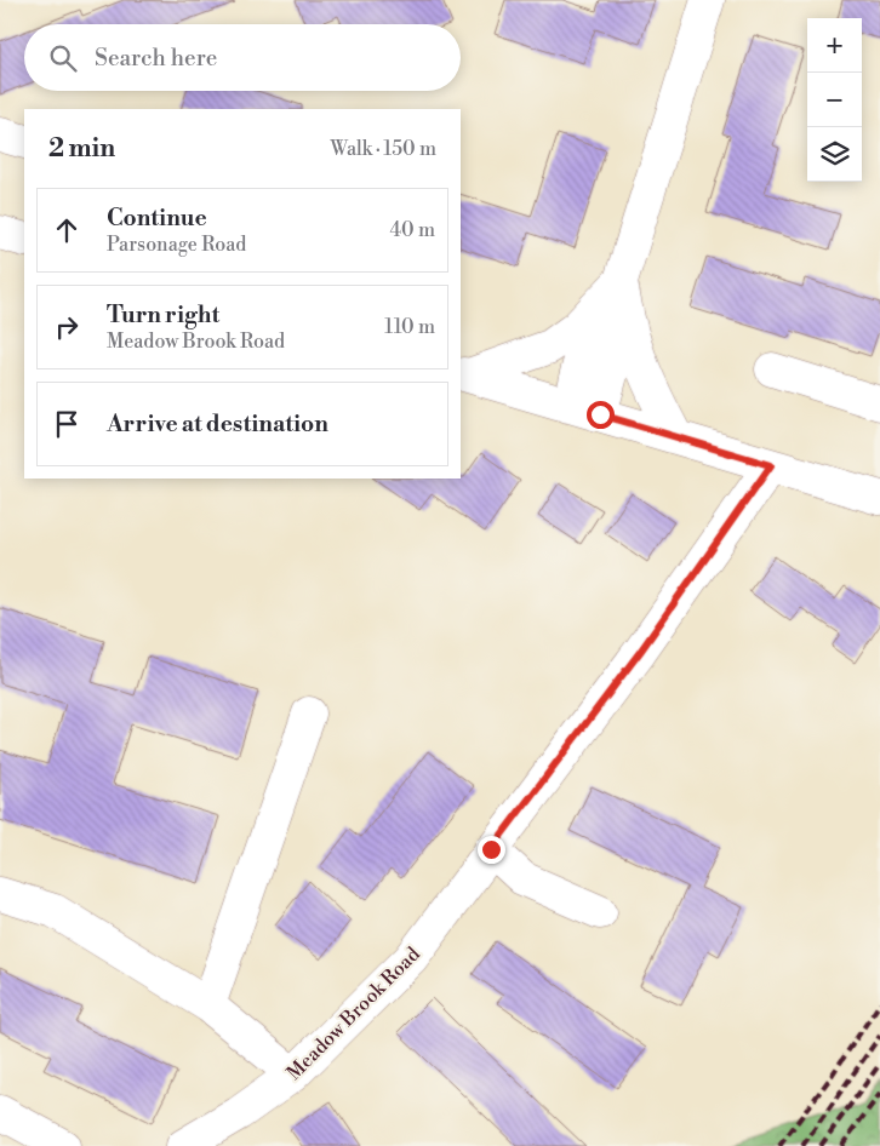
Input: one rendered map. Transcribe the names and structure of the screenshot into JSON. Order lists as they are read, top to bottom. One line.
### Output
{"streets":{"street":["Meadow Brook Road"]},"page":{"map_buttons":["+","−"],"search":"Search here","heading":["2 min","Walk · 150 m"],"list":[["Continue","Parsonage Road","40 m"],["Turn right","Meadow Brook Road","110 m"],"Arrive at destination"]}}
